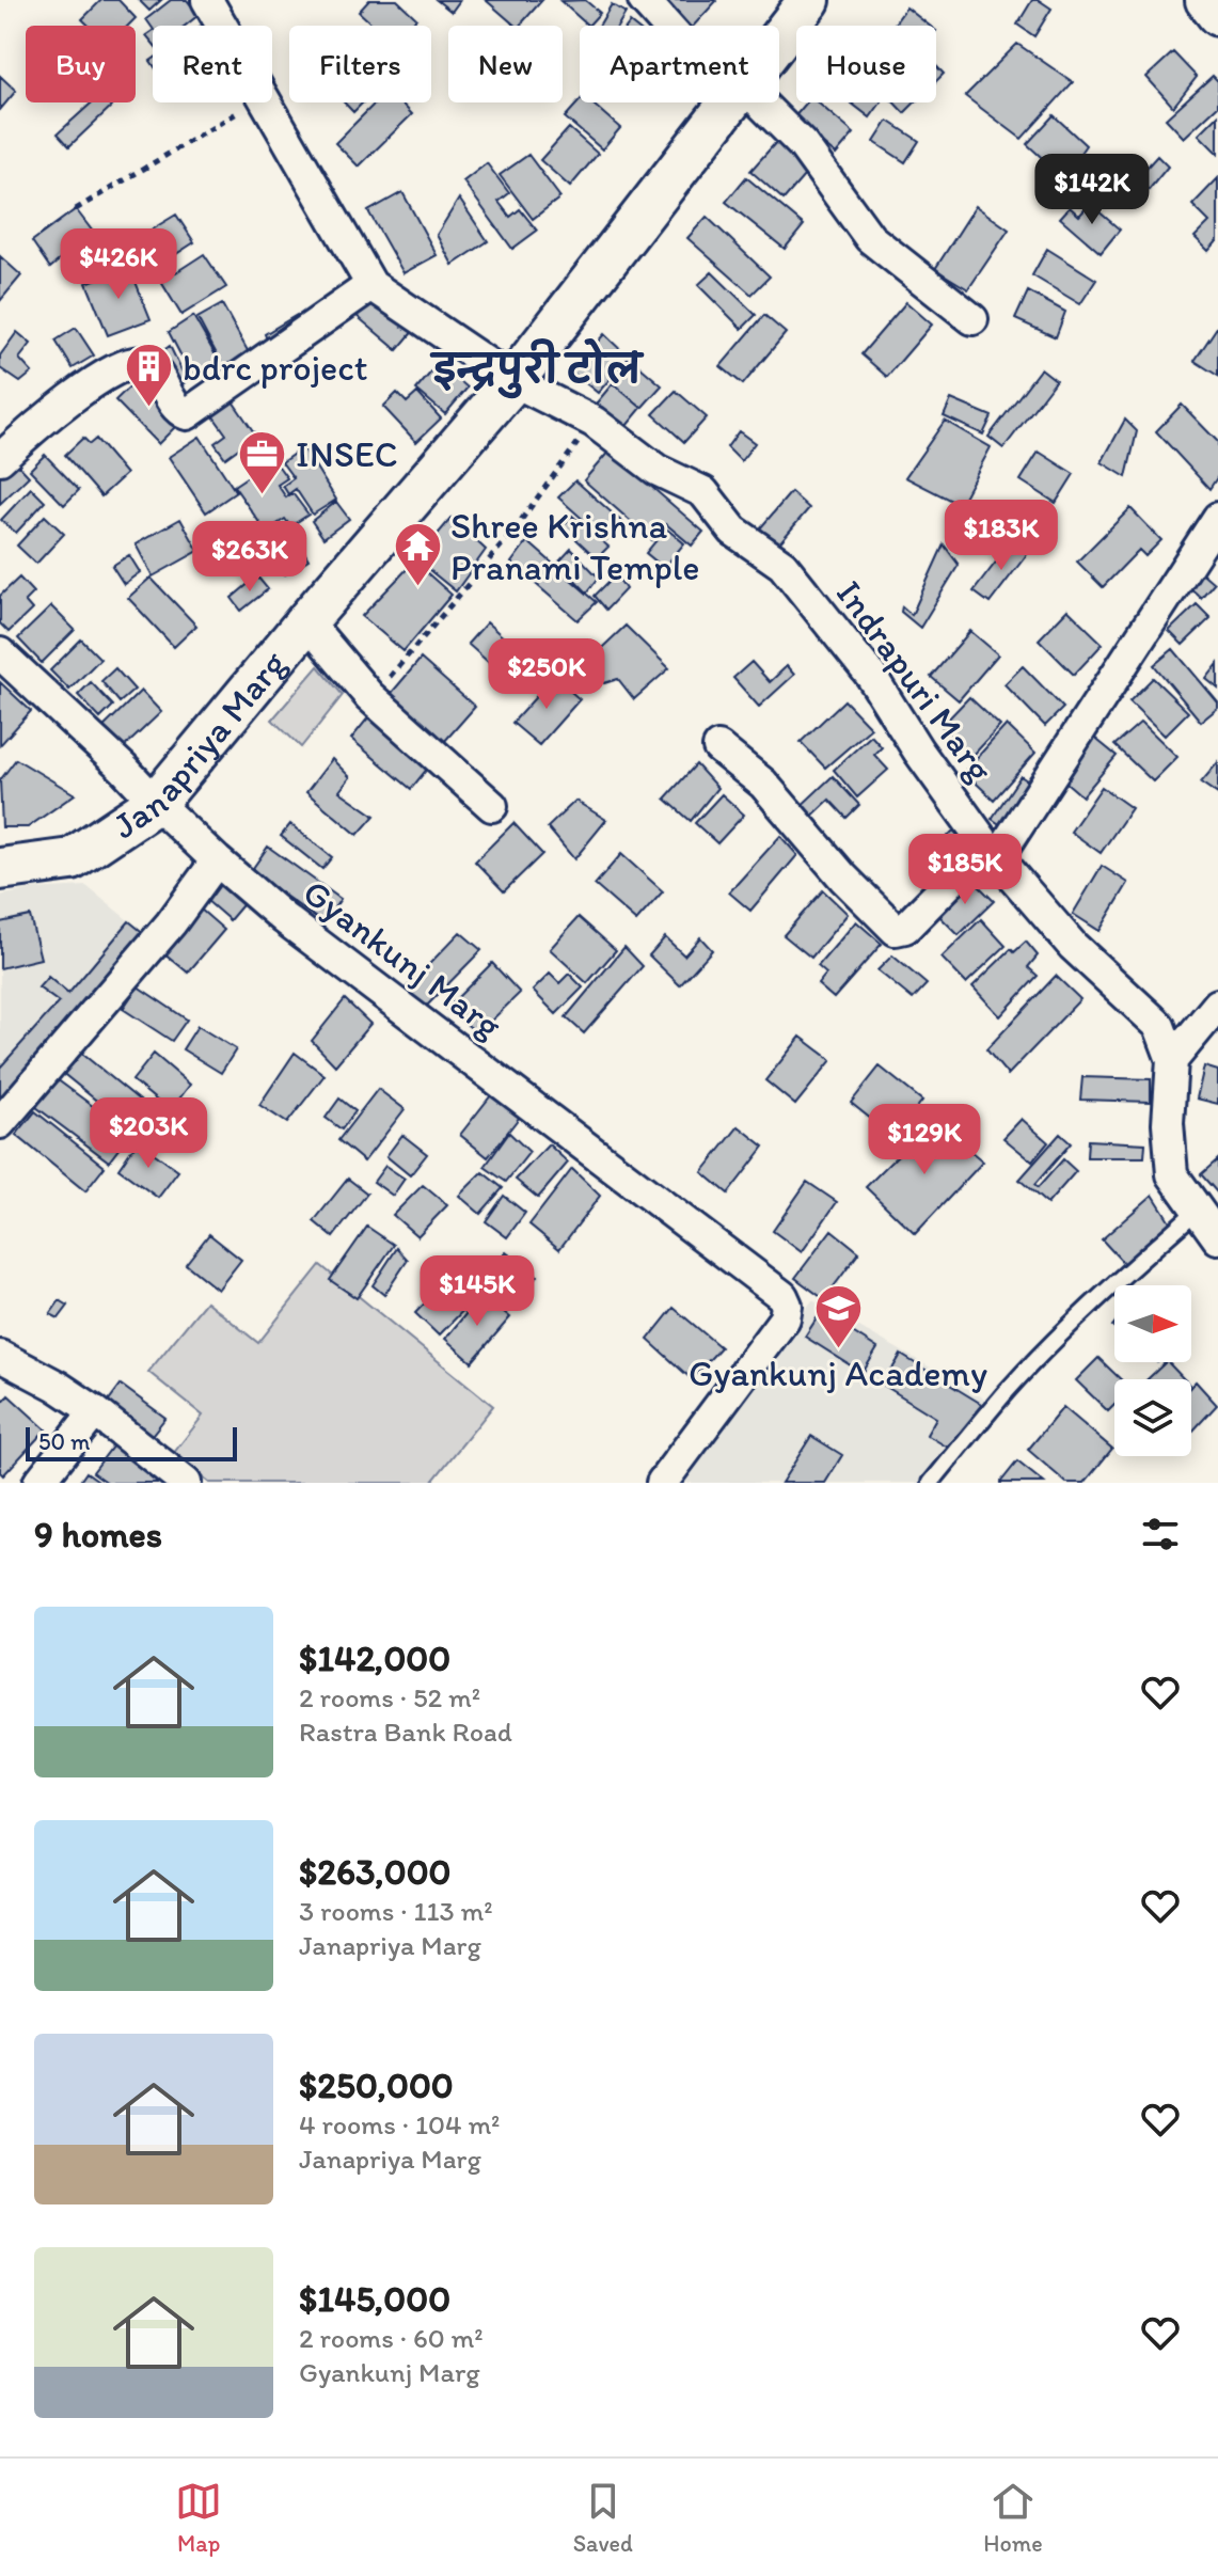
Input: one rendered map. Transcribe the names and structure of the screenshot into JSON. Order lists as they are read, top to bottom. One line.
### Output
{"streets":{"main road":["Janapriya Marg"],"street":["Indrapuri Marg","Gyankunj Marg"]},"crossings":[["Indrapuri Marg","Janapriya Marg"],["Janapriya Marg","Gyankunj Marg"]],"districts":["इन्द्रपुरी टोल"],"places":{"building":["bdrc project"],"office":["INSEC"],"temple":["Shree Krishna Pranami Temple"],"school or university":["Gyankunj Academy"]},"scale_bar":"50 m","north":"right","page":{"chip":["Buy","Rent","Filters","New","Apartment","House"],"price":["$142K","$426K","$183K","$263K","$250K","$185K","$203K","$129K","$145K"],"scale":"50 m","heading":"9 homes","list":[{"name":"$142,000","note":"2 rooms · 52 m² · Rastra Bank Road"},{"name":"$263,000","note":"3 rooms · 113 m² · Janapriya Marg"},{"name":"$250,000","note":"4 rooms · 104 m² · Janapriya Marg"},{"name":"$145,000","note":"2 rooms · 60 m² · Gyankunj Marg"}],"tabs":["Map","Saved","Home"]}}
